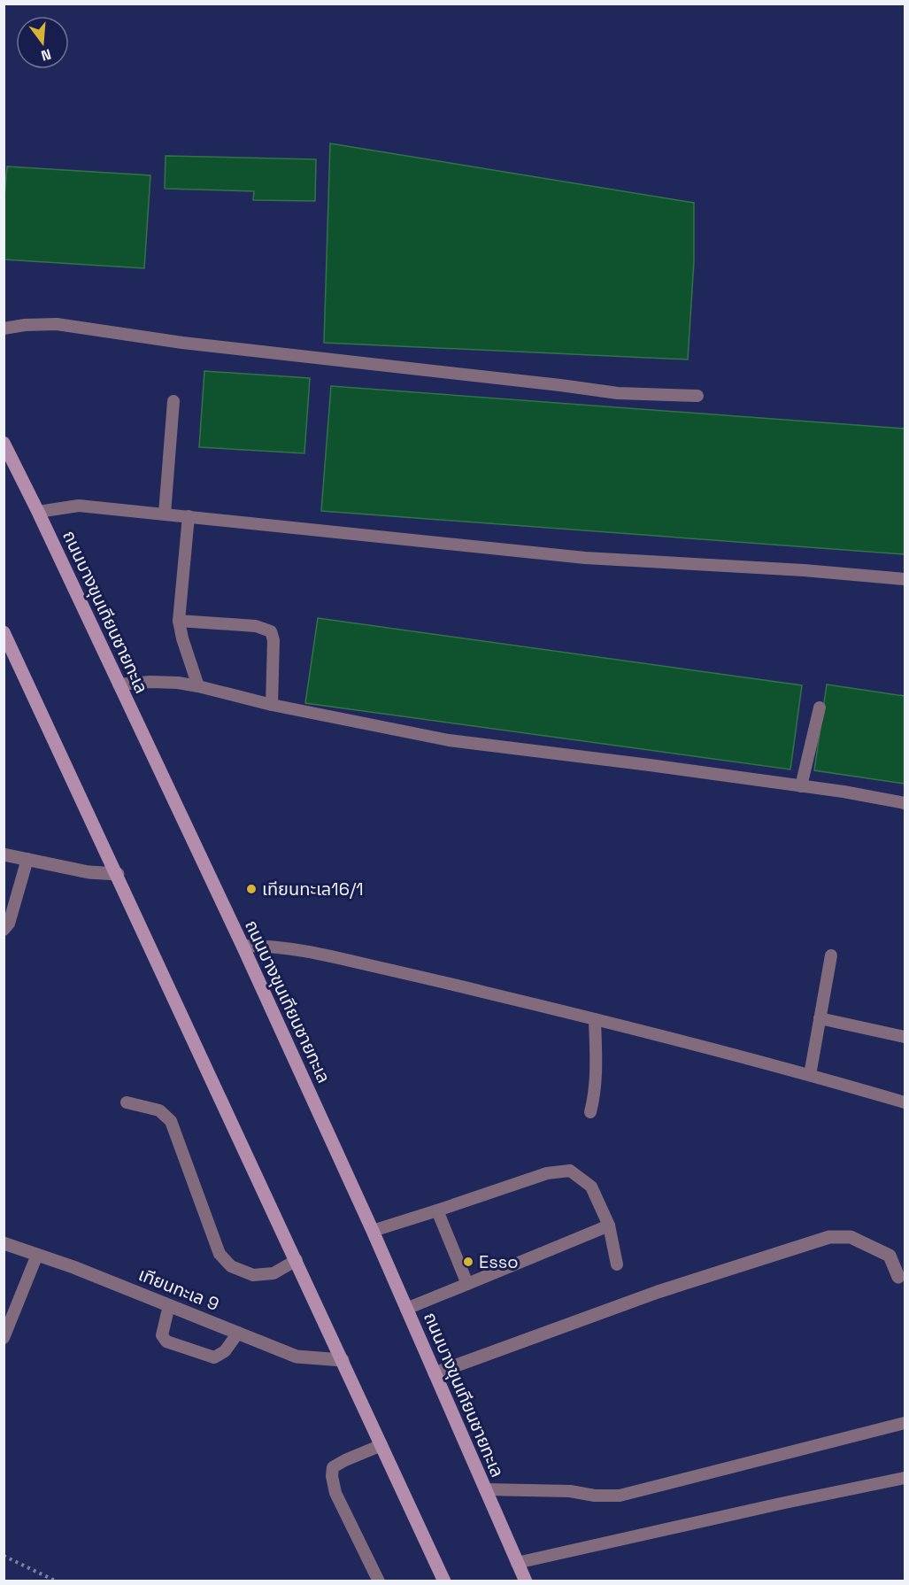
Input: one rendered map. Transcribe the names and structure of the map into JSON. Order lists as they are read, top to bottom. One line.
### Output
{"streets":{"main road":["ถนนบางขุนเทียนชายทะเล"],"street":["เทียนทะเล 9"]},"places":["เทียนทะเล16/1","Esso"],"north":"bottom"}
